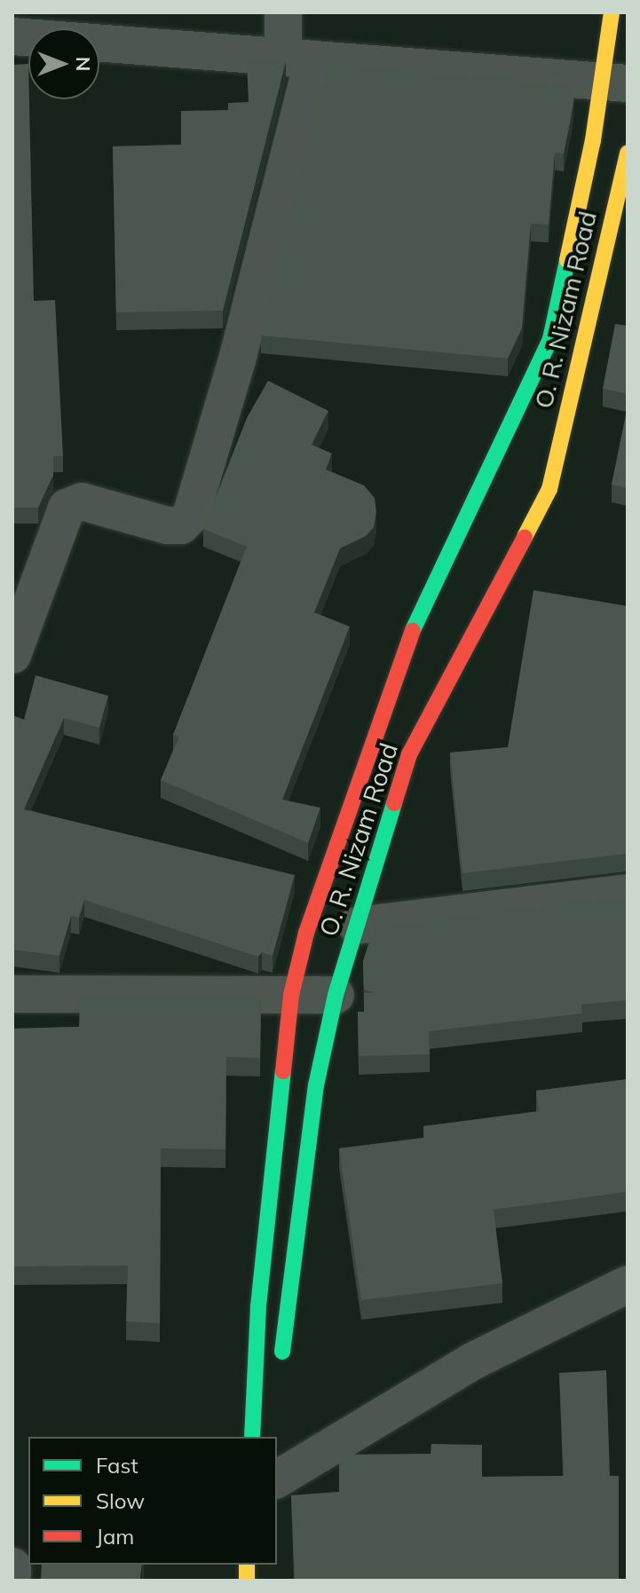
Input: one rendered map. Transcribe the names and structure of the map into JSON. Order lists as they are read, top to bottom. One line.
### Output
{"streets":{"main road":["O. R. Nizam Road"]},"legend":["Fast","Slow","Jam"],"north":"right"}
